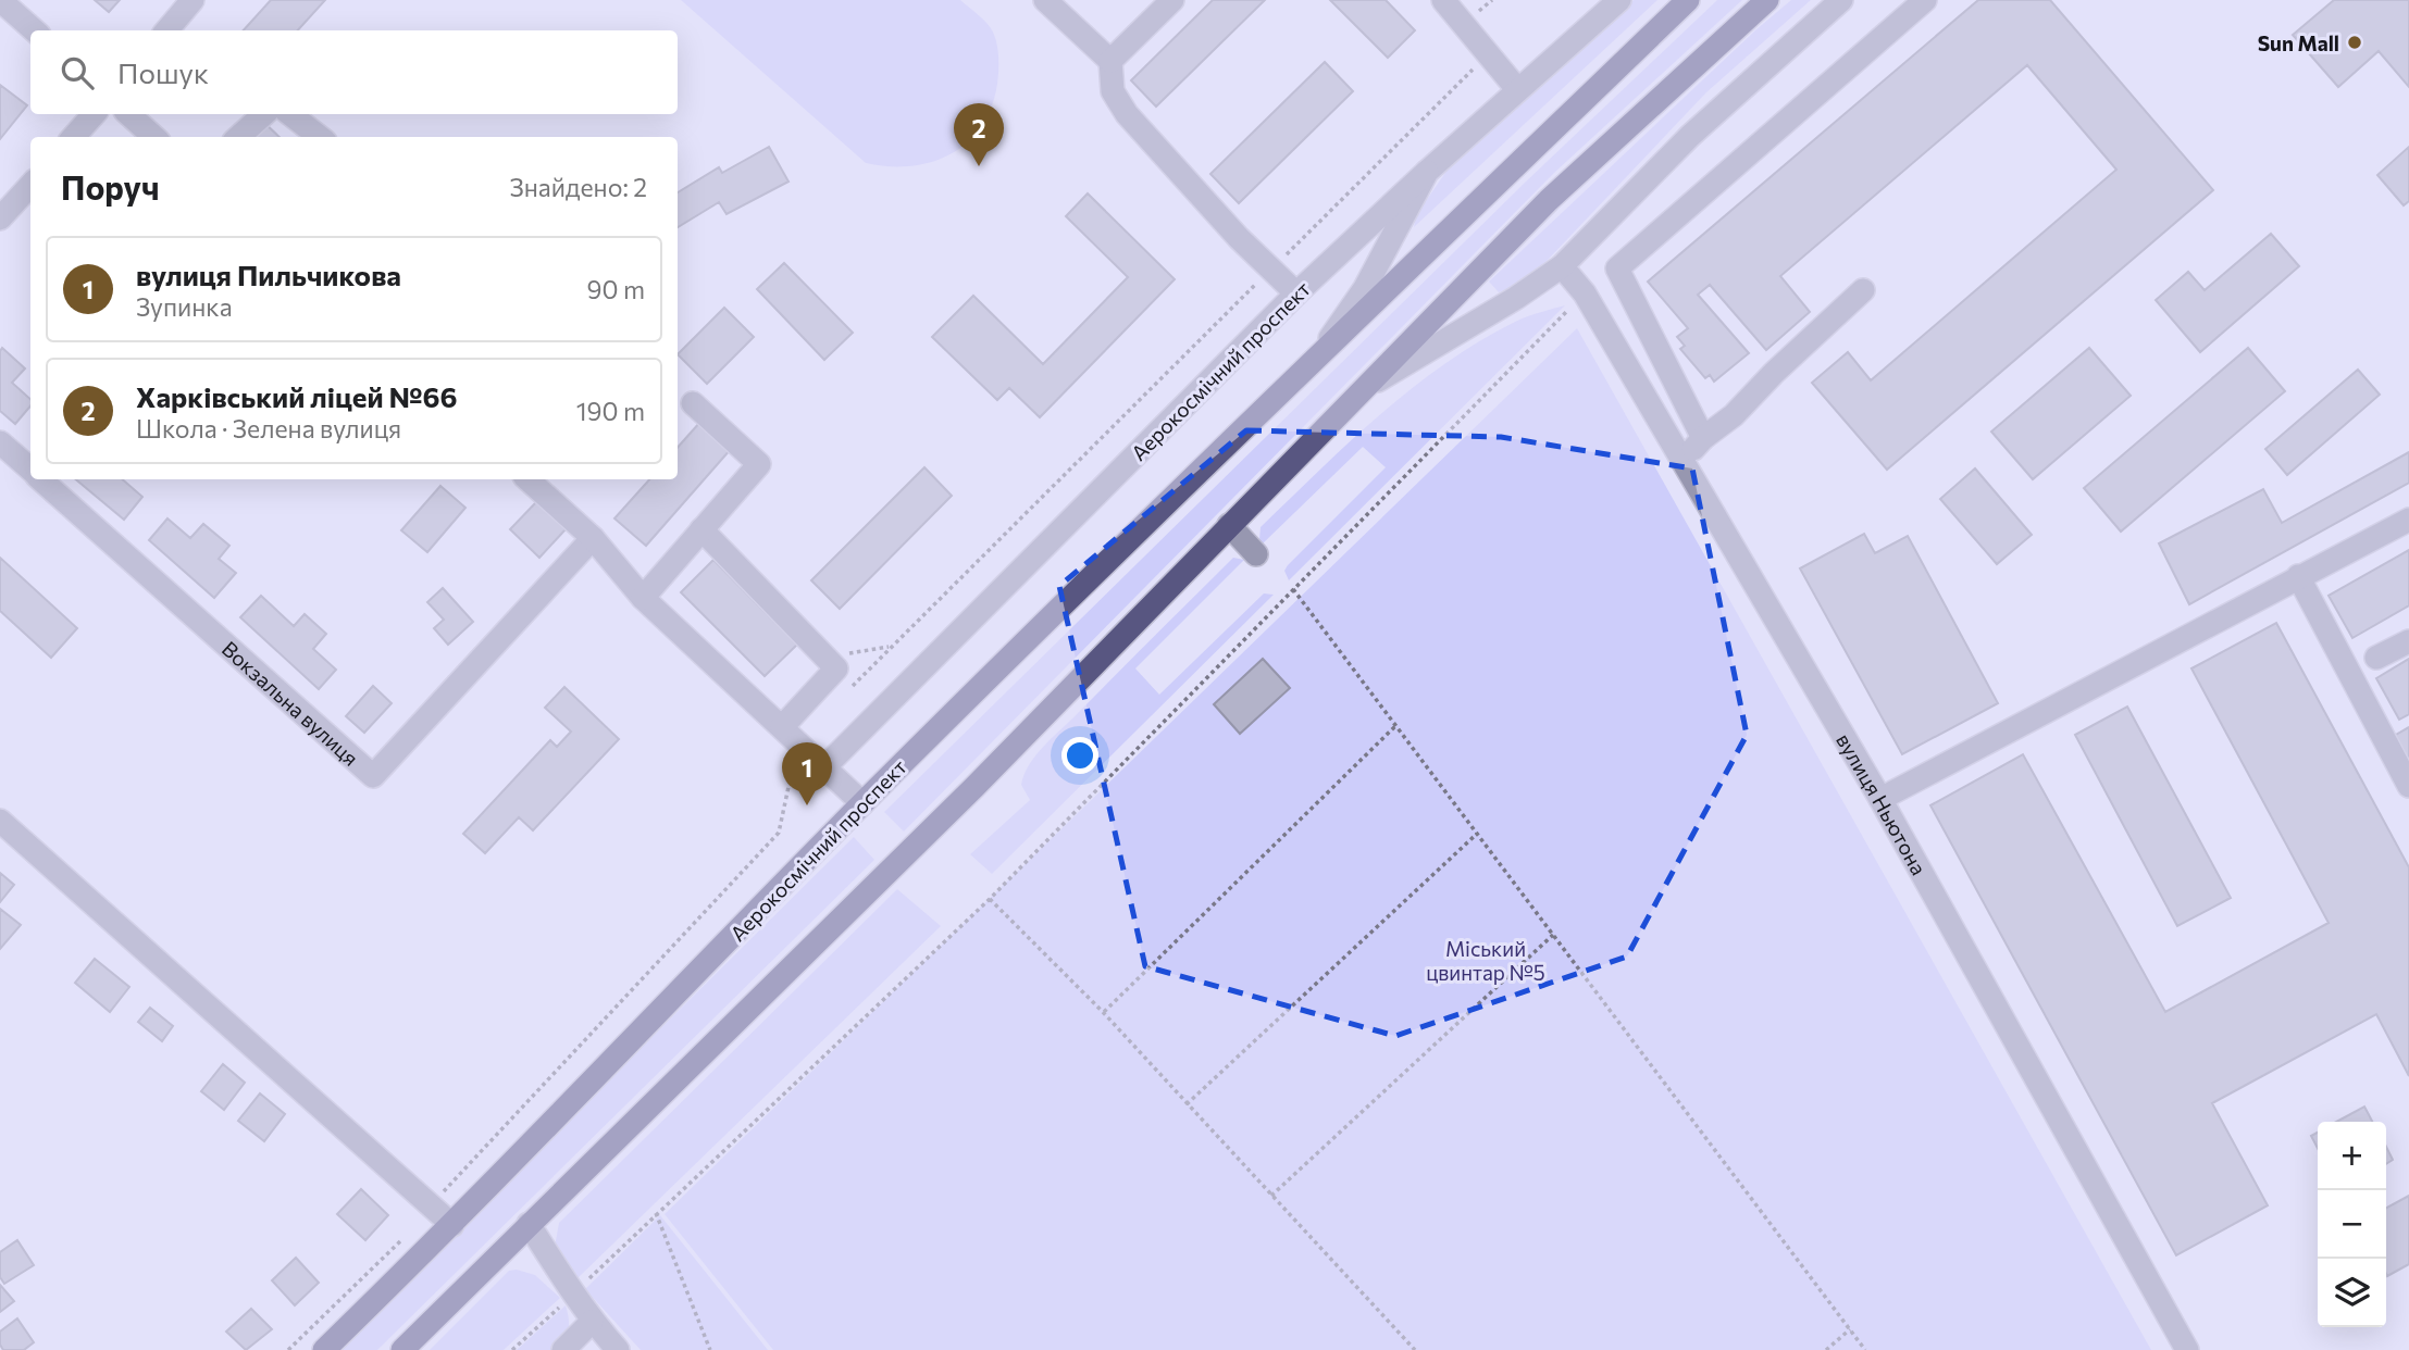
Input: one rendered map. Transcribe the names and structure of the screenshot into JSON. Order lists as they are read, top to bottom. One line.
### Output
{"streets":{"main road":["Аерокосмічний проспект"],"street":["Вокзальна вулиця","вулиця Ньютона"]},"parks":["Міський цвинтар №5"],"places":["Sun Mall"],"page":{"search":"Пошук","pins":["2","1"],"heading":["Поруч","Знайдено: 2"],"list":[{"mark":"1","name":"вулиця Пильчикова","note":"Зупинка","value":"90 m"},{"mark":"2","name":"Харківський ліцей №66","note":"Школа · Зелена вулиця","value":"190 m"}],"map_buttons":["+","−"]}}
